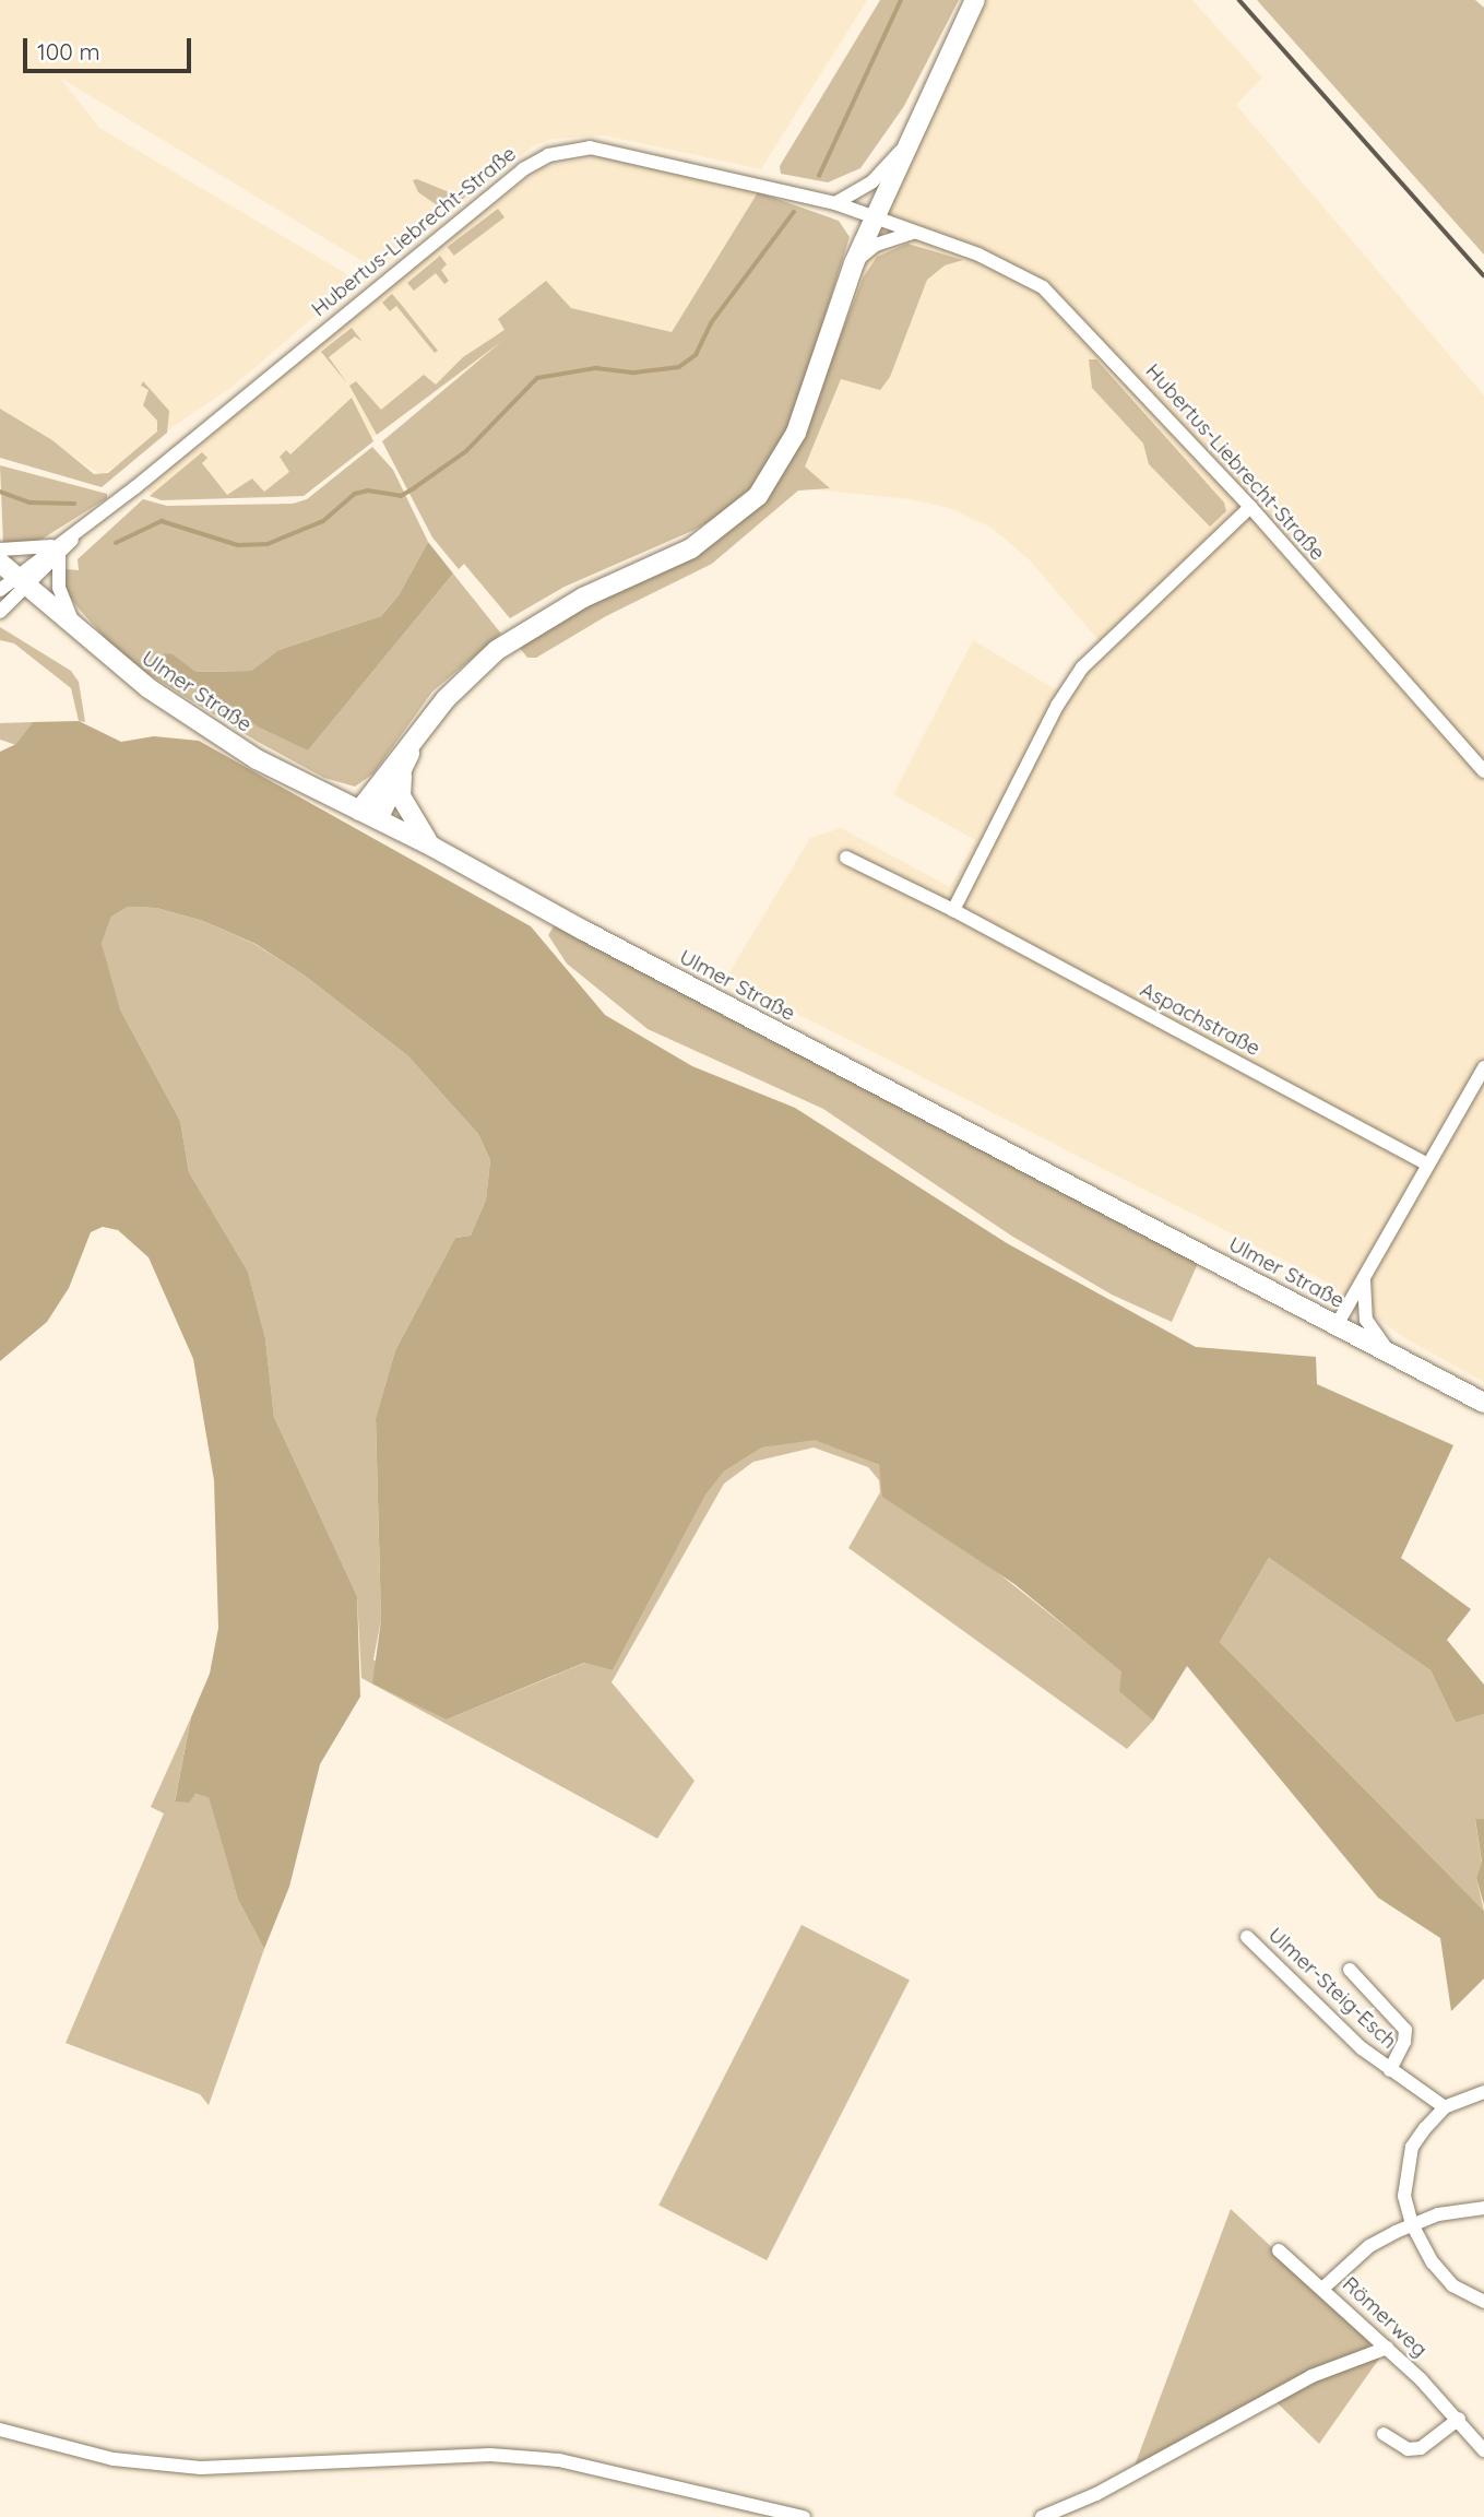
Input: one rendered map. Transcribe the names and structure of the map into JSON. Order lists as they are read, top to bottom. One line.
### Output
{"streets":{"main road":["Ulmer Straße"],"street":["Hubertus-Liebrecht-Straße","Aspachstraße","Ulmer-Steig-Esch","Römerweg"]},"crossings":[["Hubertus-Liebrecht-Straße","Ulmer Straße"]],"scale_bar":"100 m"}
